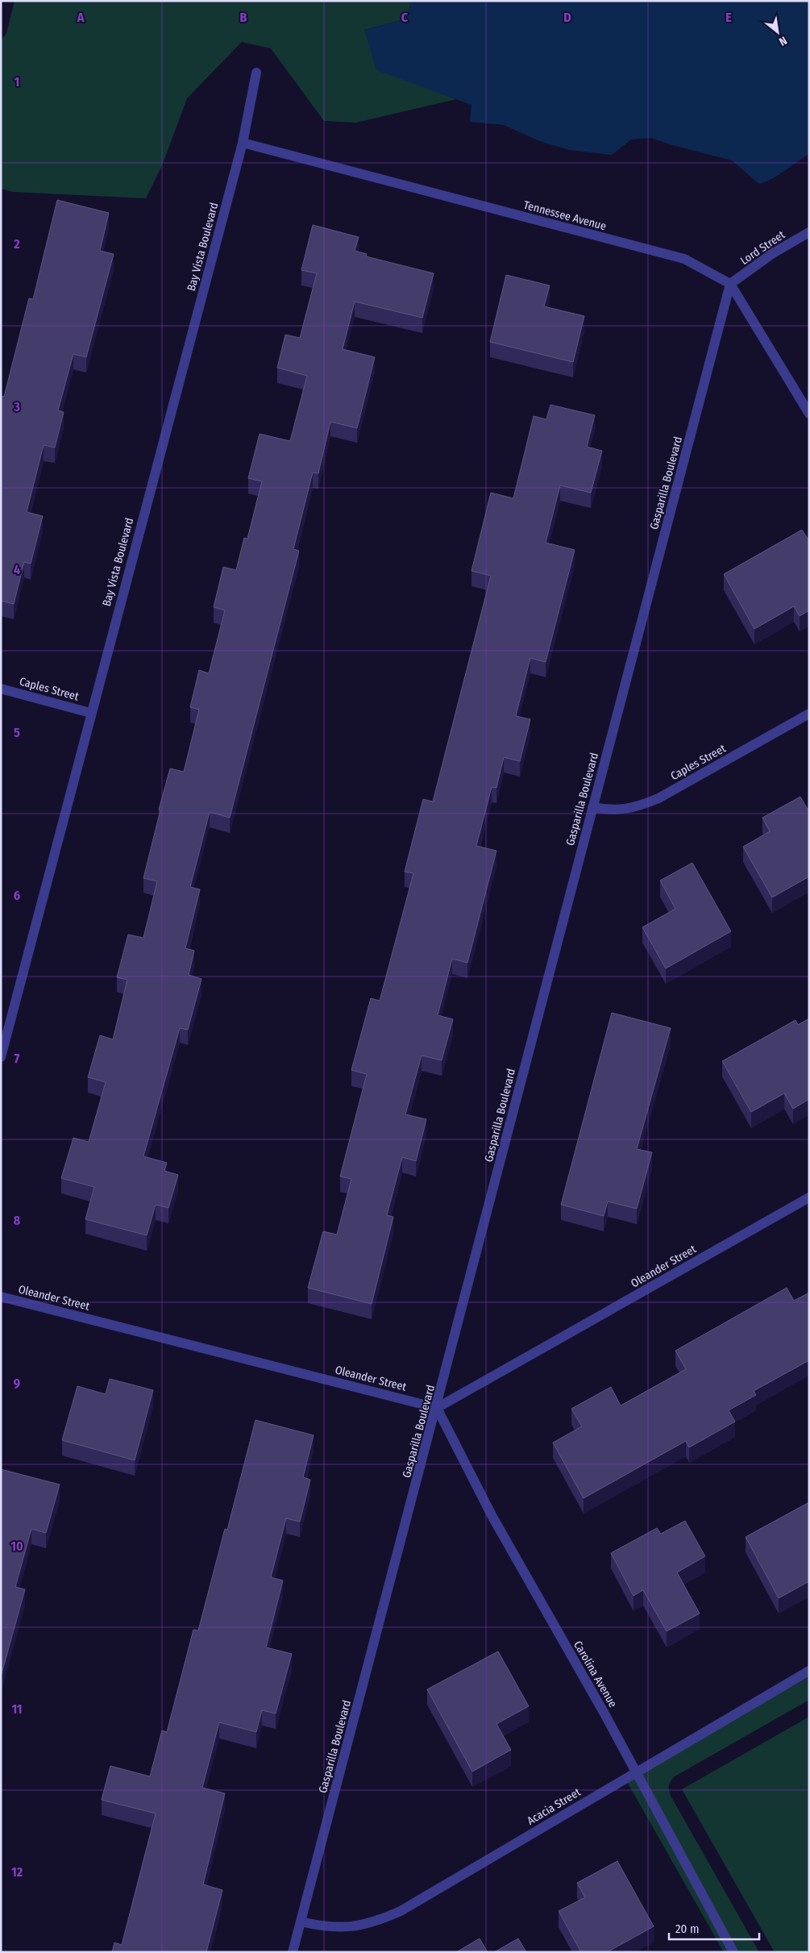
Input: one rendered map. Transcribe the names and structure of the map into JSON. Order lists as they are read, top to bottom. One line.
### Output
{"streets":{"street":["Tennessee Avenue","Bay Vista Boulevard","Lord Street","Gasparilla Boulevard","Caples Street","Oleander Street","Carolina Avenue","Acacia Street"]},"crossings":[["Tennessee Avenue","Bay Vista Boulevard"],["Tennessee Avenue","Lord Street"],["Tennessee Avenue","Gasparilla Boulevard"],["Bay Vista Boulevard","Caples Street"],["Lord Street","Gasparilla Boulevard"],["Gasparilla Boulevard","Caples Street"],["Gasparilla Boulevard","Oleander Street"],["Gasparilla Boulevard","Carolina Avenue"],["Gasparilla Boulevard","Acacia Street"],["Oleander Street","Carolina Avenue"],["Carolina Avenue","Acacia Street"]],"scale_bar":"20 m","north":"bottom right","grid":{"columns":["A","B","C","D","E"],"rows":["1","2","3","4","5","6","7","8","9","10","11","12"]}}
